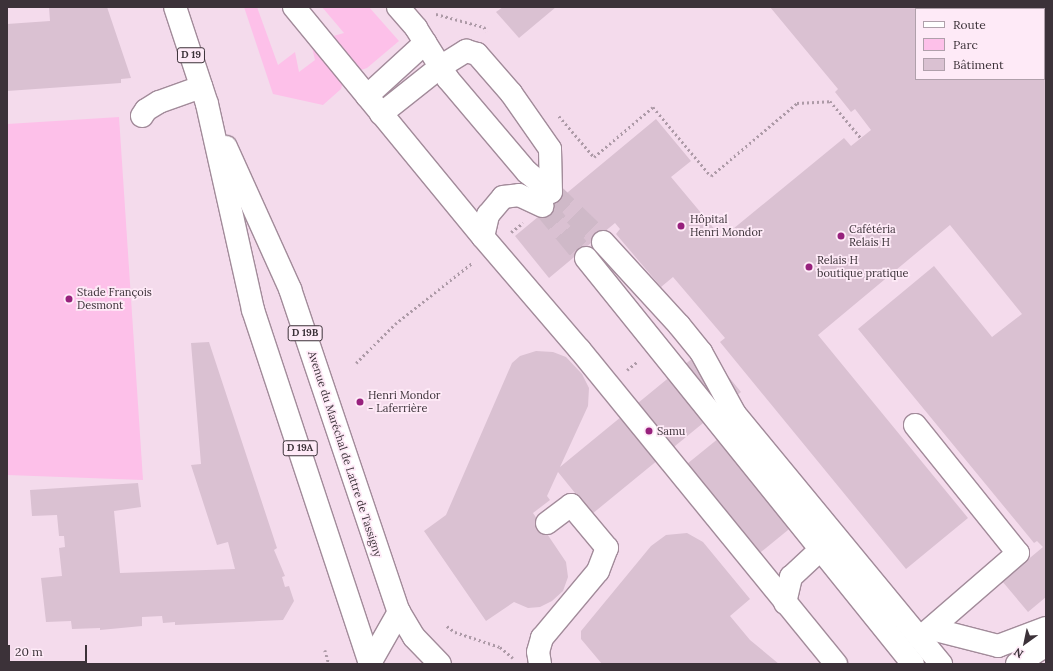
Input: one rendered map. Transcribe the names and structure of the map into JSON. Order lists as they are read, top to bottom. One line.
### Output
{"streets":{"main road":["D 19","D 19B","D 19A","Avenue du Maréchal de Lattre de Tassigny"]},"places":["Hôpital Henri Mondor","Cafétéria Relais H","Relais H boutique pratique","Stade François Desmont","Henri Mondor - Laferrière","Samu"],"legend":["Route","Parc","Bâtiment"],"scale_bar":"20 m","north":"bottom left"}
